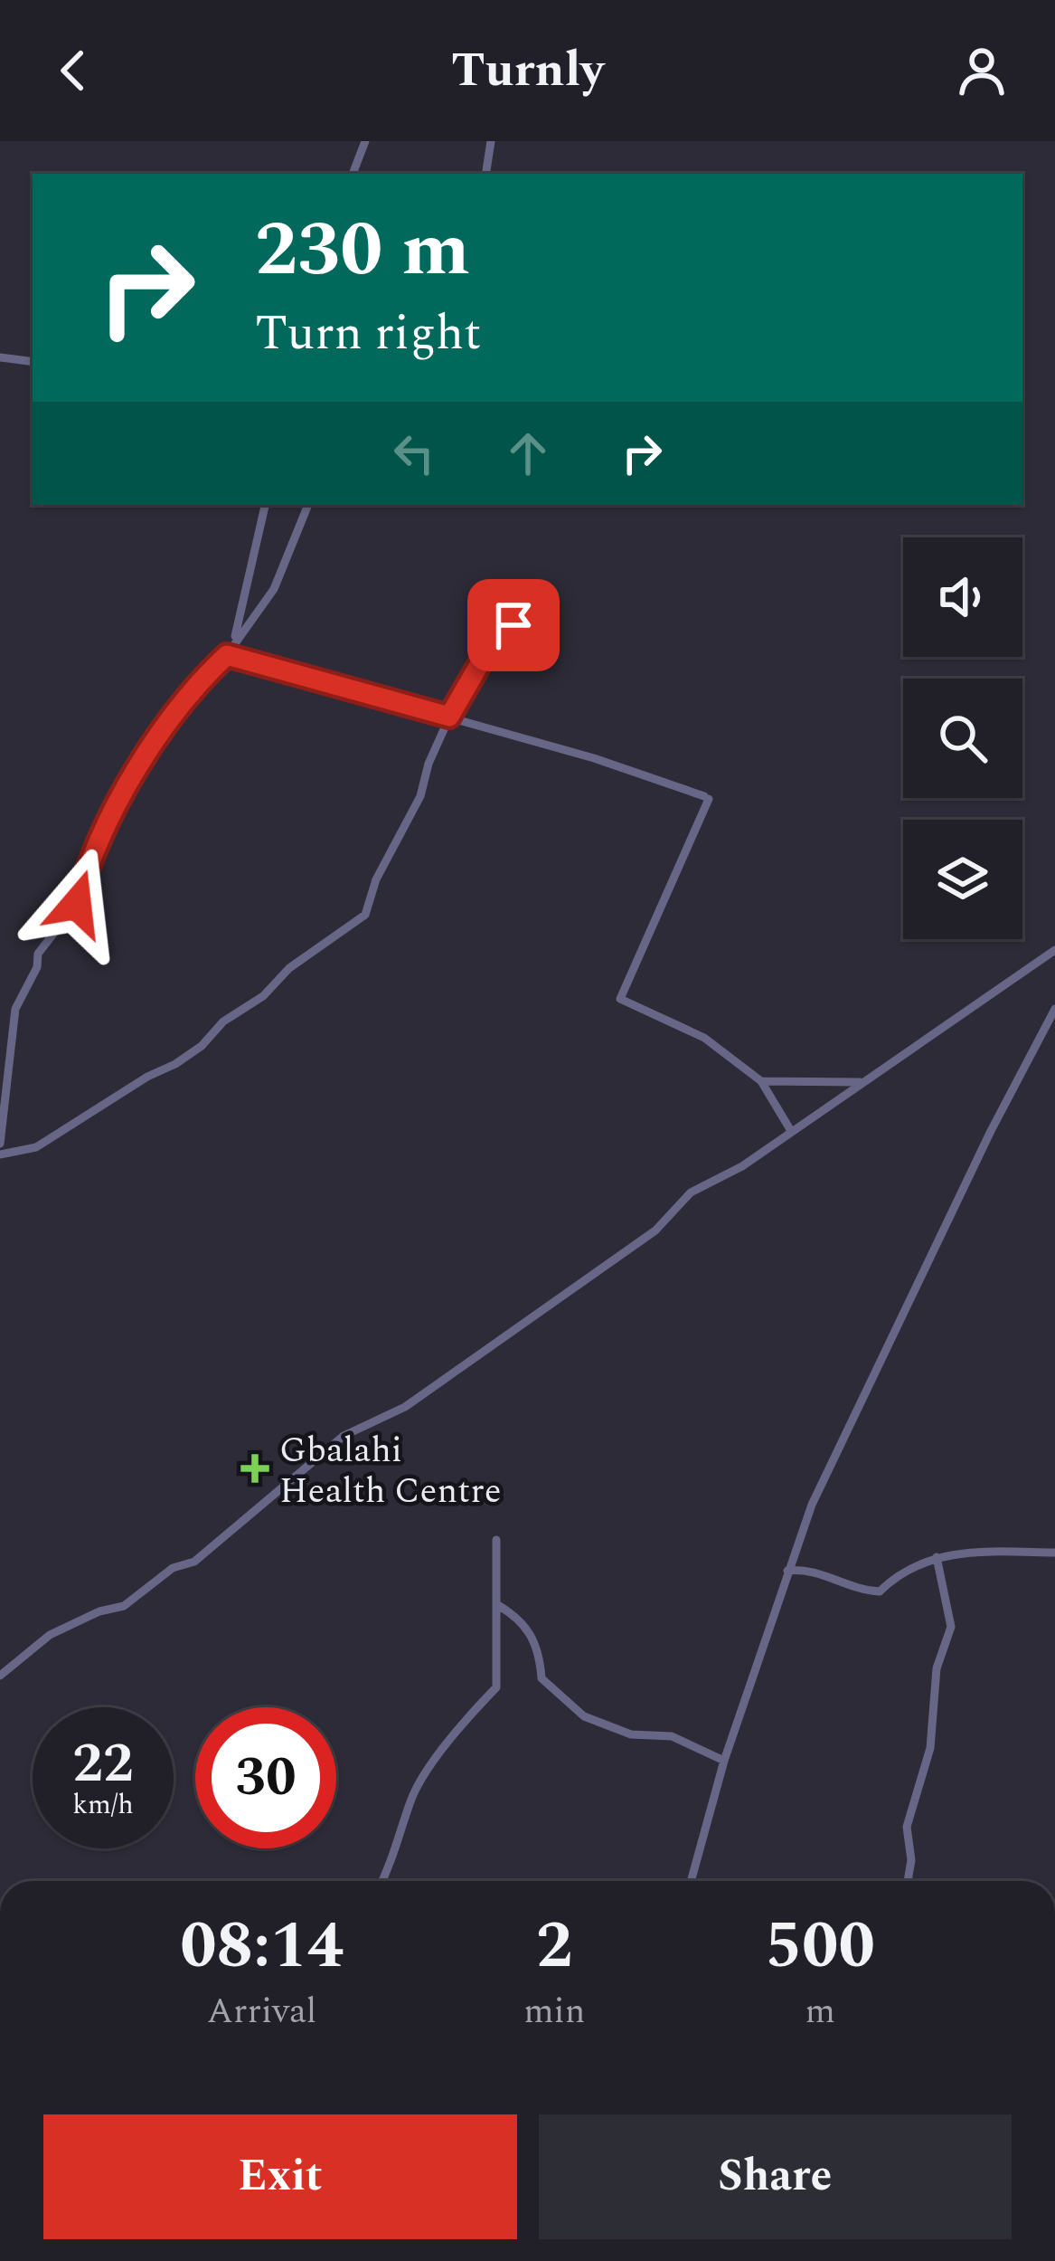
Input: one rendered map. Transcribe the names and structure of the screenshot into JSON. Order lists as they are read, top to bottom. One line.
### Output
{"places":{"health":["Gbalahi Health Centre"]},"page":{"header":"Turnly","turn":["230 m","Turn right"],"speed":"22 km/h","limit":"30","eta":["08:14","Arrival","2","min","500","m"],"buttons":["Exit","Share"]}}
